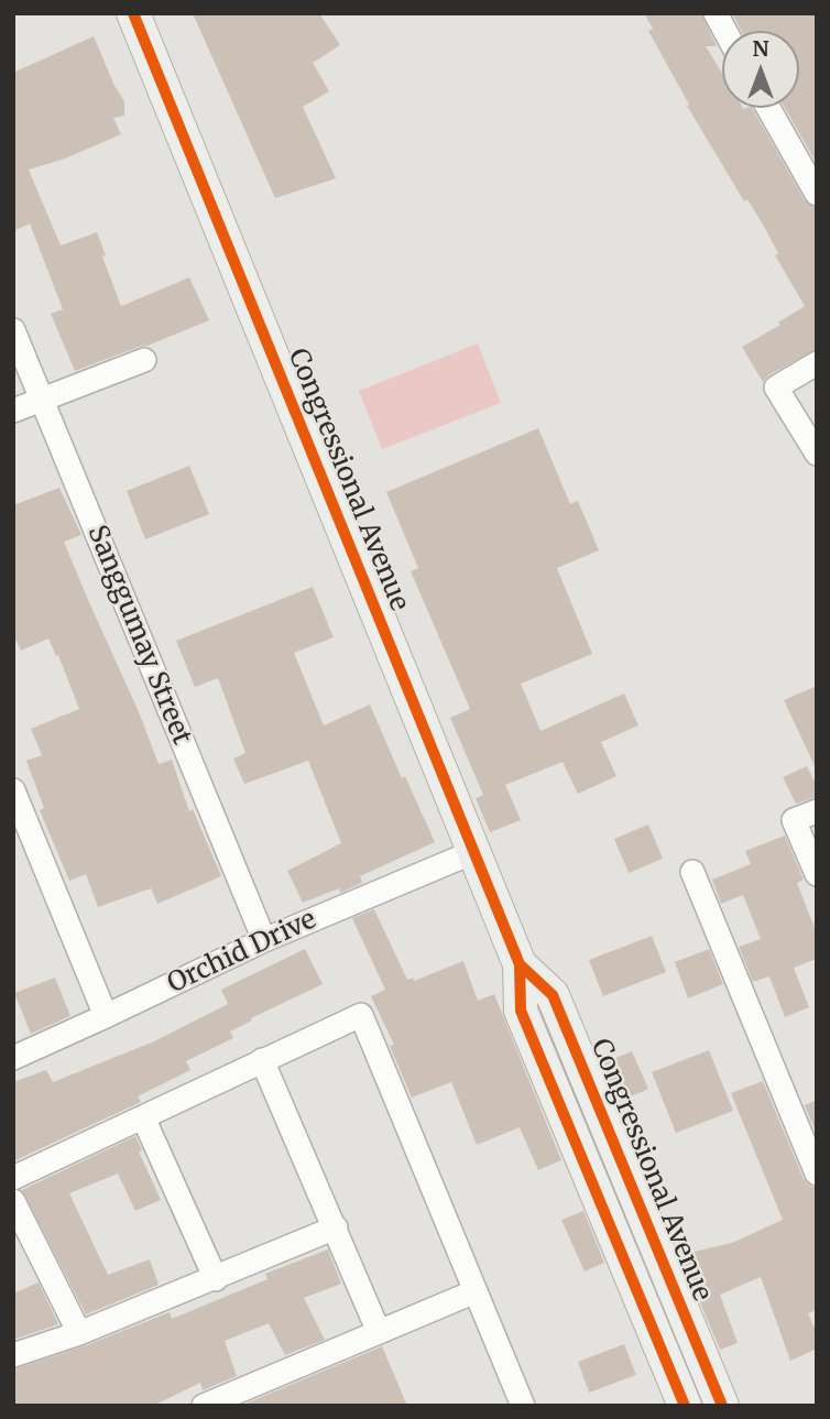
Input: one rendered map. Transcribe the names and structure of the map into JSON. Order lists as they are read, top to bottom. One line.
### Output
{"streets":{"main road":["Congressional Avenue"],"street":["Sanggumay Street","Orchid Drive"]},"crossings":[["Congressional Avenue","Orchid Drive"],["Sanggumay Street","Orchid Drive"]],"north":"top"}
